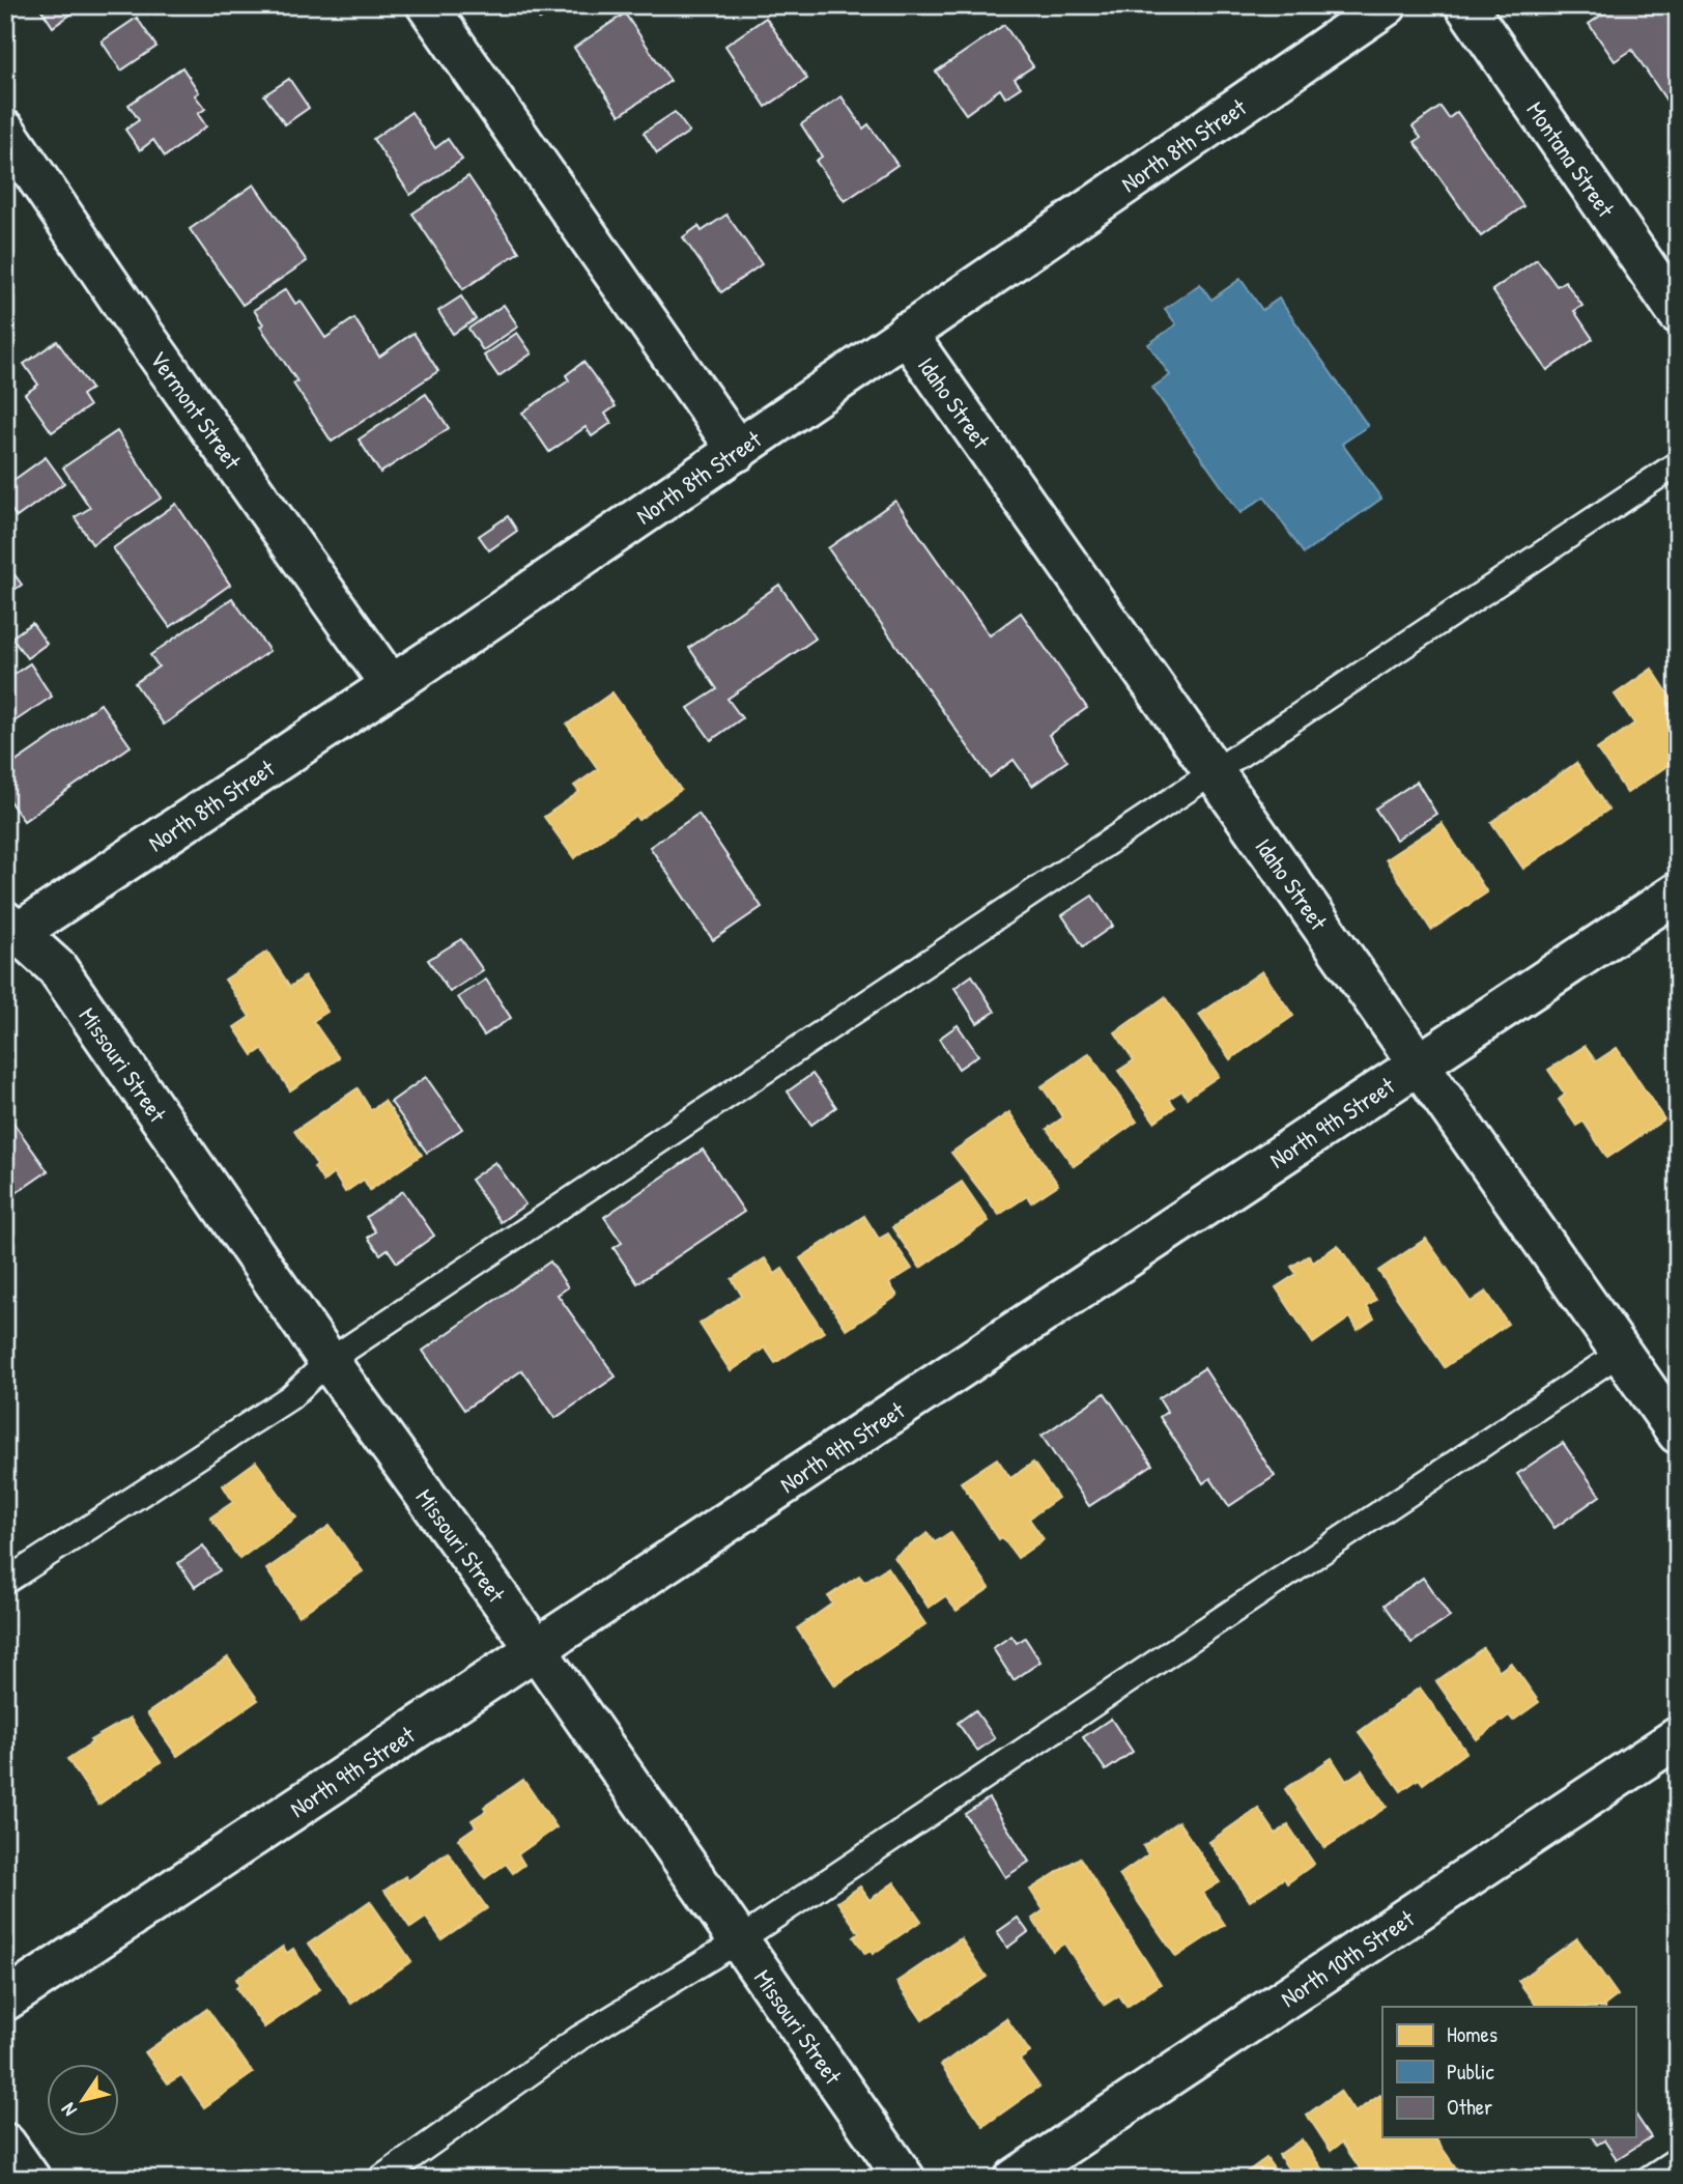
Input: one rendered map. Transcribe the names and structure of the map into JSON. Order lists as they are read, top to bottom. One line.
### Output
{"streets":{"street":["North 8th Street","Montana Street","Idaho Street","Vermont Street","Missouri Street","North 9th Street","North 10th Street"]},"crossings":[["North 8th Street","Idaho Street"],["North 8th Street","Vermont Street"],["North 8th Street","Missouri Street"],["Idaho Street","North 9th Street"],["Missouri Street","North 9th Street"]],"legend":["Homes","Public","Other"],"north":"bottom left"}
